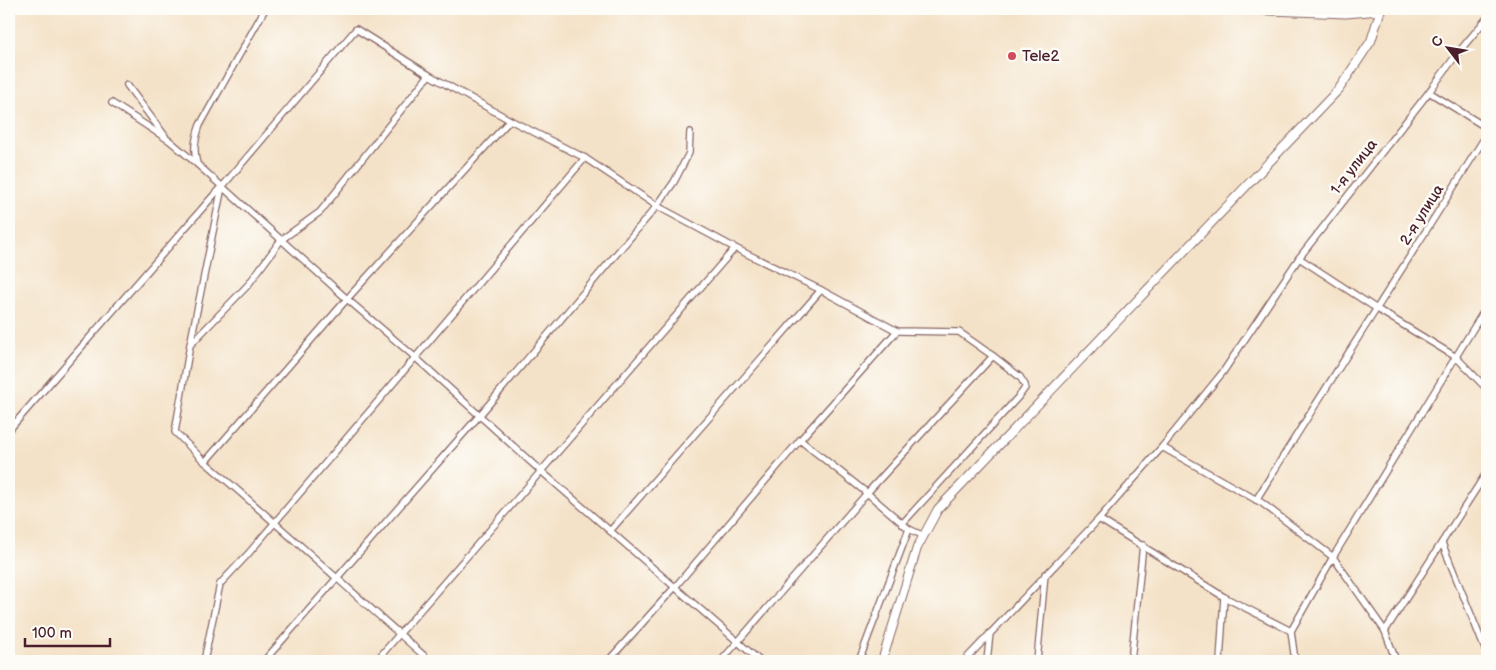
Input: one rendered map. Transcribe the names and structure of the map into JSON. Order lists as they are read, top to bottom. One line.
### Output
{"streets":{"street":["1-я улица","2-я улица"]},"places":["Tele2"],"scale_bar":"100 m","north":"top left"}
